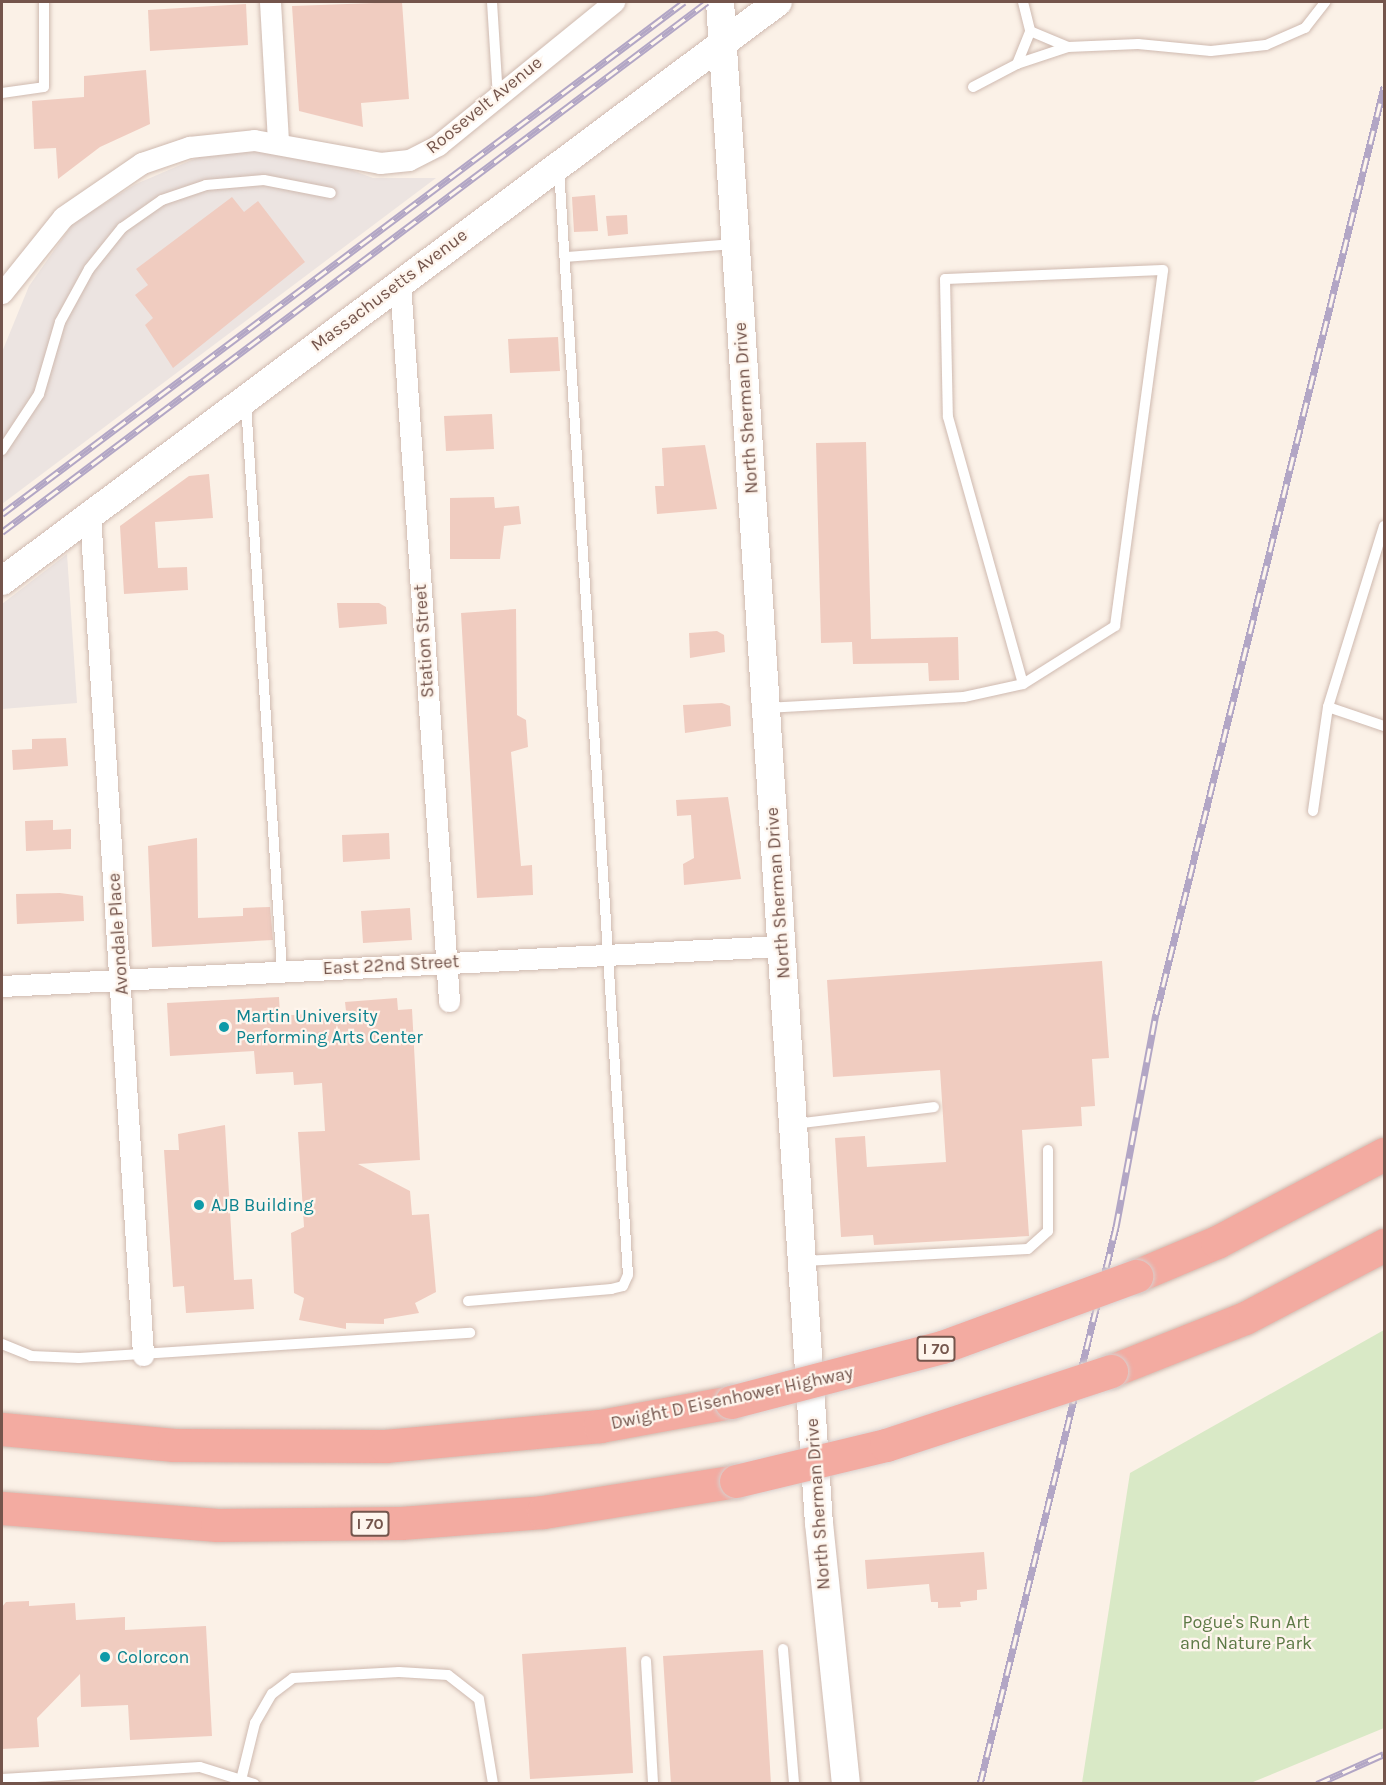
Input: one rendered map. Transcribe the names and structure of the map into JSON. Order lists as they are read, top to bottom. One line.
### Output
{"streets":{"highway":["I 70","Dwight D Eisenhower Highway"],"main road":["Massachusetts Avenue","North Sherman Drive"],"street":["Roosevelt Avenue","Station Street","Avondale Place","East 22nd Street"]},"crossings":[["Massachusetts Avenue","North Sherman Drive"],["Massachusetts Avenue","Station Street"],["Massachusetts Avenue","Avondale Place"],["North Sherman Drive","East 22nd Street"],["Station Street","East 22nd Street"],["Avondale Place","East 22nd Street"]],"parks":["Pogue's Run Art and Nature Park"],"places":["Martin University Performing Arts Center","AJB Building","Colorcon"]}
